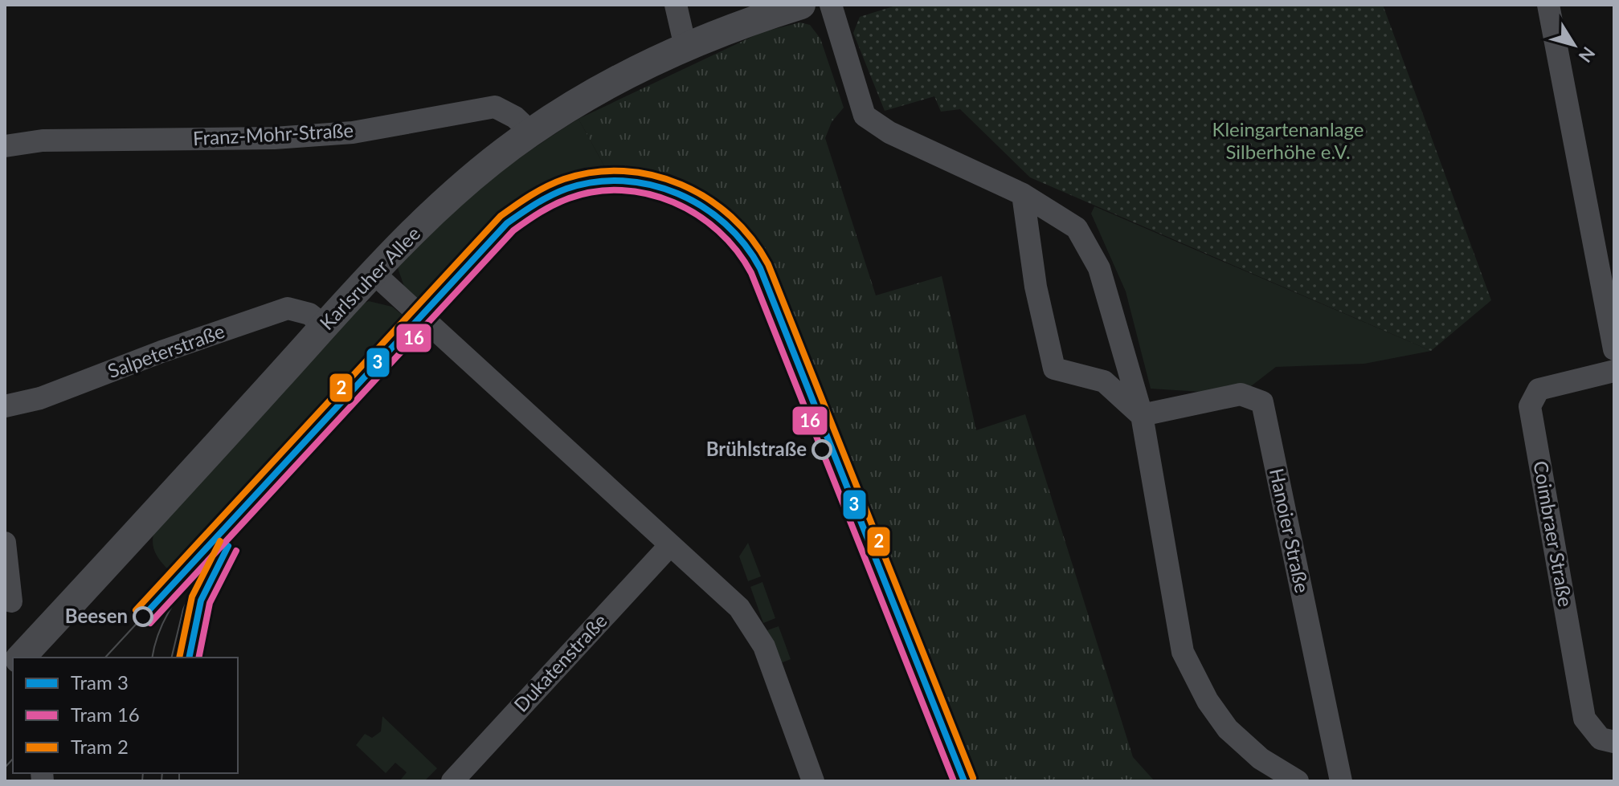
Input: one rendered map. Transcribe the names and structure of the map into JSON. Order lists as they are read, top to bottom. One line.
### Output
{"streets":{"street":["Franz-Mohr-Straße","Karlsruher Allee","Salpeterstraße","Hanoier Straße","Coimbraer Straße","Dukatenstraße"]},"crossings":[["Franz-Mohr-Straße","Karlsruher Allee"],["Karlsruher Allee","Salpeterstraße"]],"parks":["Kleingartenanlage Silberhöhe e.V."],"places":["Brühlstraße","Beesen"],"lines":["tram line 2","tram line 3","tram line 16"],"legend":["Tram 3","Tram 16","Tram 2"],"north":"bottom right"}
